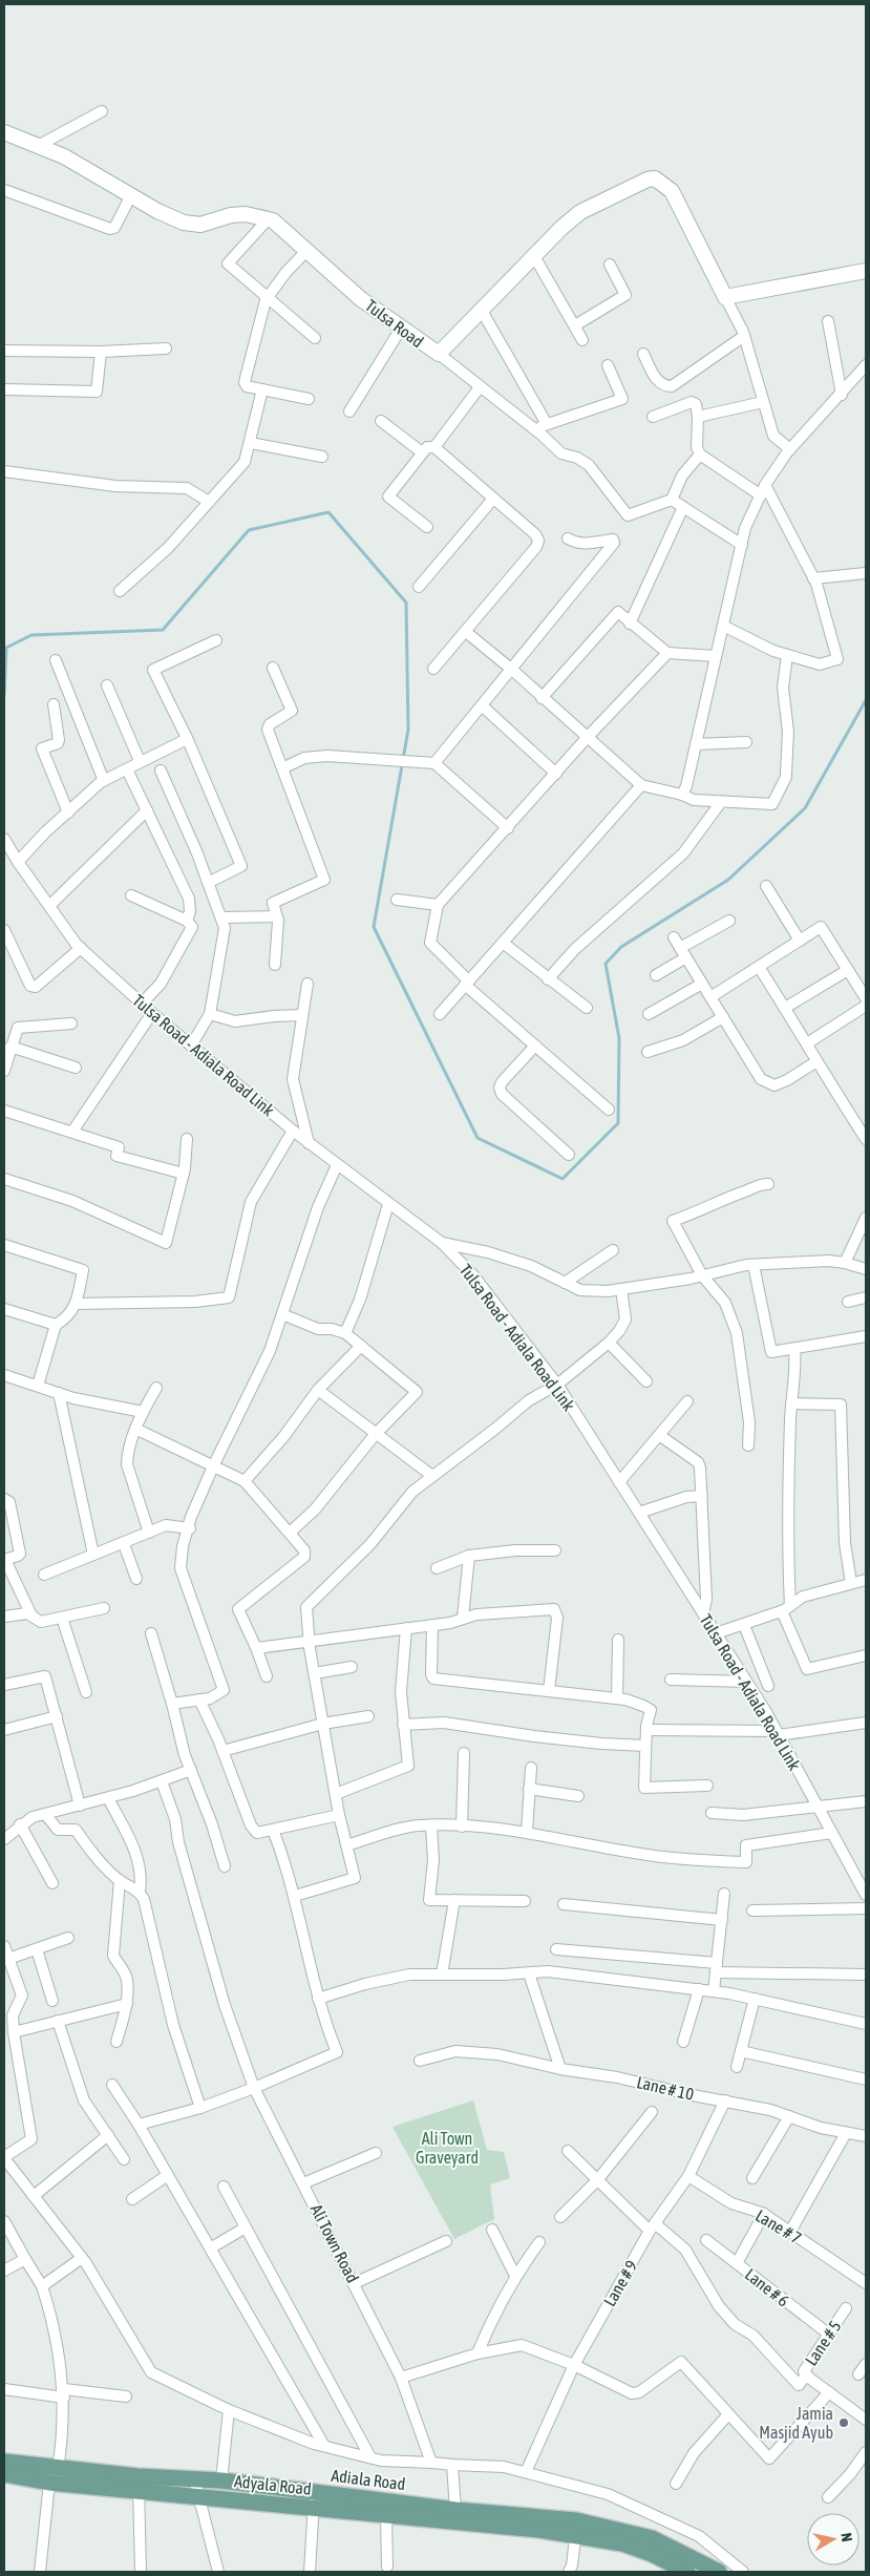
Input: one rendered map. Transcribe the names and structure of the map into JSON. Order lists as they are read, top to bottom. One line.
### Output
{"streets":{"main road":["Tulsa Road","Adiala Road","Adyala Road"],"street":["Tulsa Road - Adiala Road Link","Lane # 10","Lane # 7","Ali Town Road","Lane # 9","Lane # 6","Lane # 5"]},"crossings":[["Lane # 10","Lane # 9"],["Lane # 7","Lane # 9"],["Lane # 6","Lane # 5"],["Adiala Road","Adyala Road"]],"parks":["Ali Town Graveyard"],"places":["Jamia Masjid Ayub"],"north":"right"}
